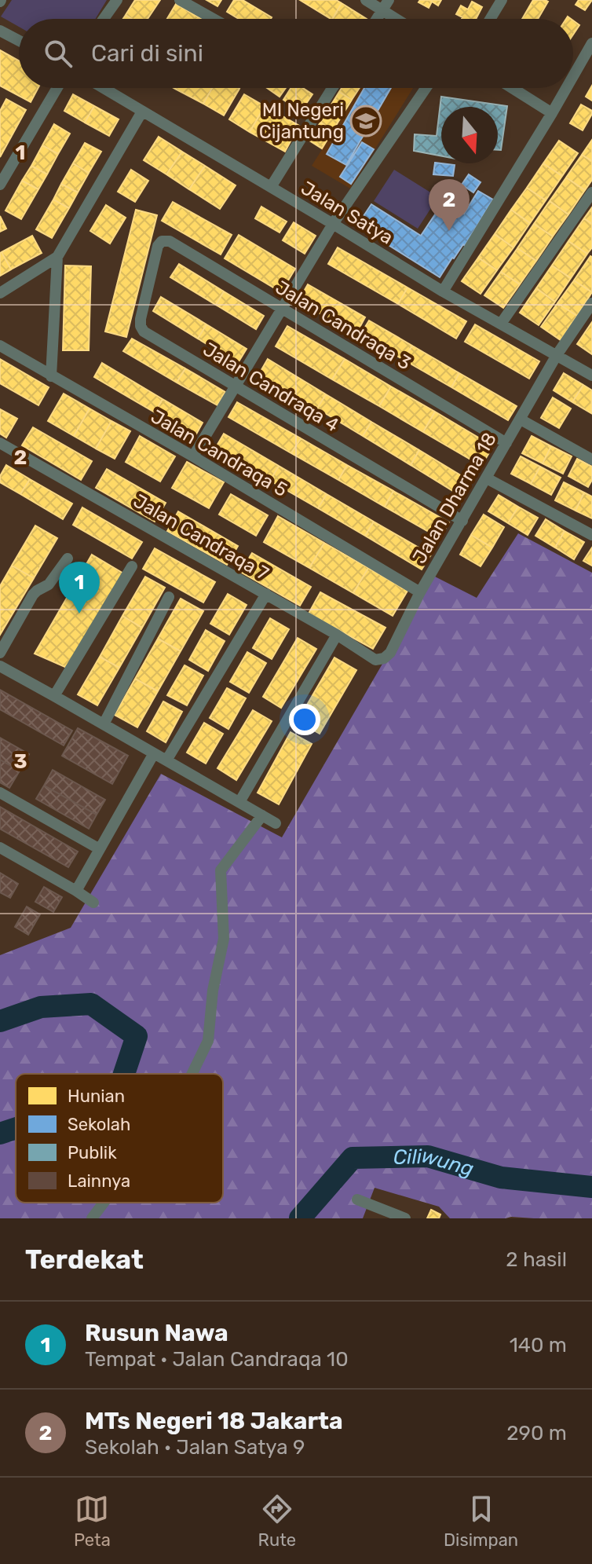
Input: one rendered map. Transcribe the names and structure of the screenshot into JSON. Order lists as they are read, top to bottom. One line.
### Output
{"streets":{"street":["Jalan Satya","Jalan Candraqa 3","Jalan Candraqa 4","Jalan Candraqa 5","Jalan Dharma 18","Jalan Candraqa 7"]},"crossings":[["Jalan Satya","Jalan Dharma 18"],["Jalan Candraqa 3","Jalan Candraqa 4"],["Jalan Candraqa 3","Jalan Dharma 18"],["Jalan Candraqa 4","Jalan Dharma 18"],["Jalan Candraqa 5","Jalan Dharma 18"],["Jalan Dharma 18","Jalan Candraqa 7"]],"water":["Ciliwung"],"places":{"school or university":["MI Negeri Cijantung"]},"legend":["Hunian","Sekolah","Publik","Lainnya"],"north":"bottom","page":{"search":"Cari di sini","pins":["2","1"],"heading":["Terdekat","2 hasil"],"list":[{"mark":"1","name":"Rusun Nawa","note":"Tempat · Jalan Candraqa 10","value":"140 m"},{"mark":"2","name":"MTs Negeri 18 Jakarta","note":"Sekolah · Jalan Satya 9","value":"290 m"}],"nav":["Peta","Rute","Disimpan"]},"grid":{"rows":["1","2","3"]}}
